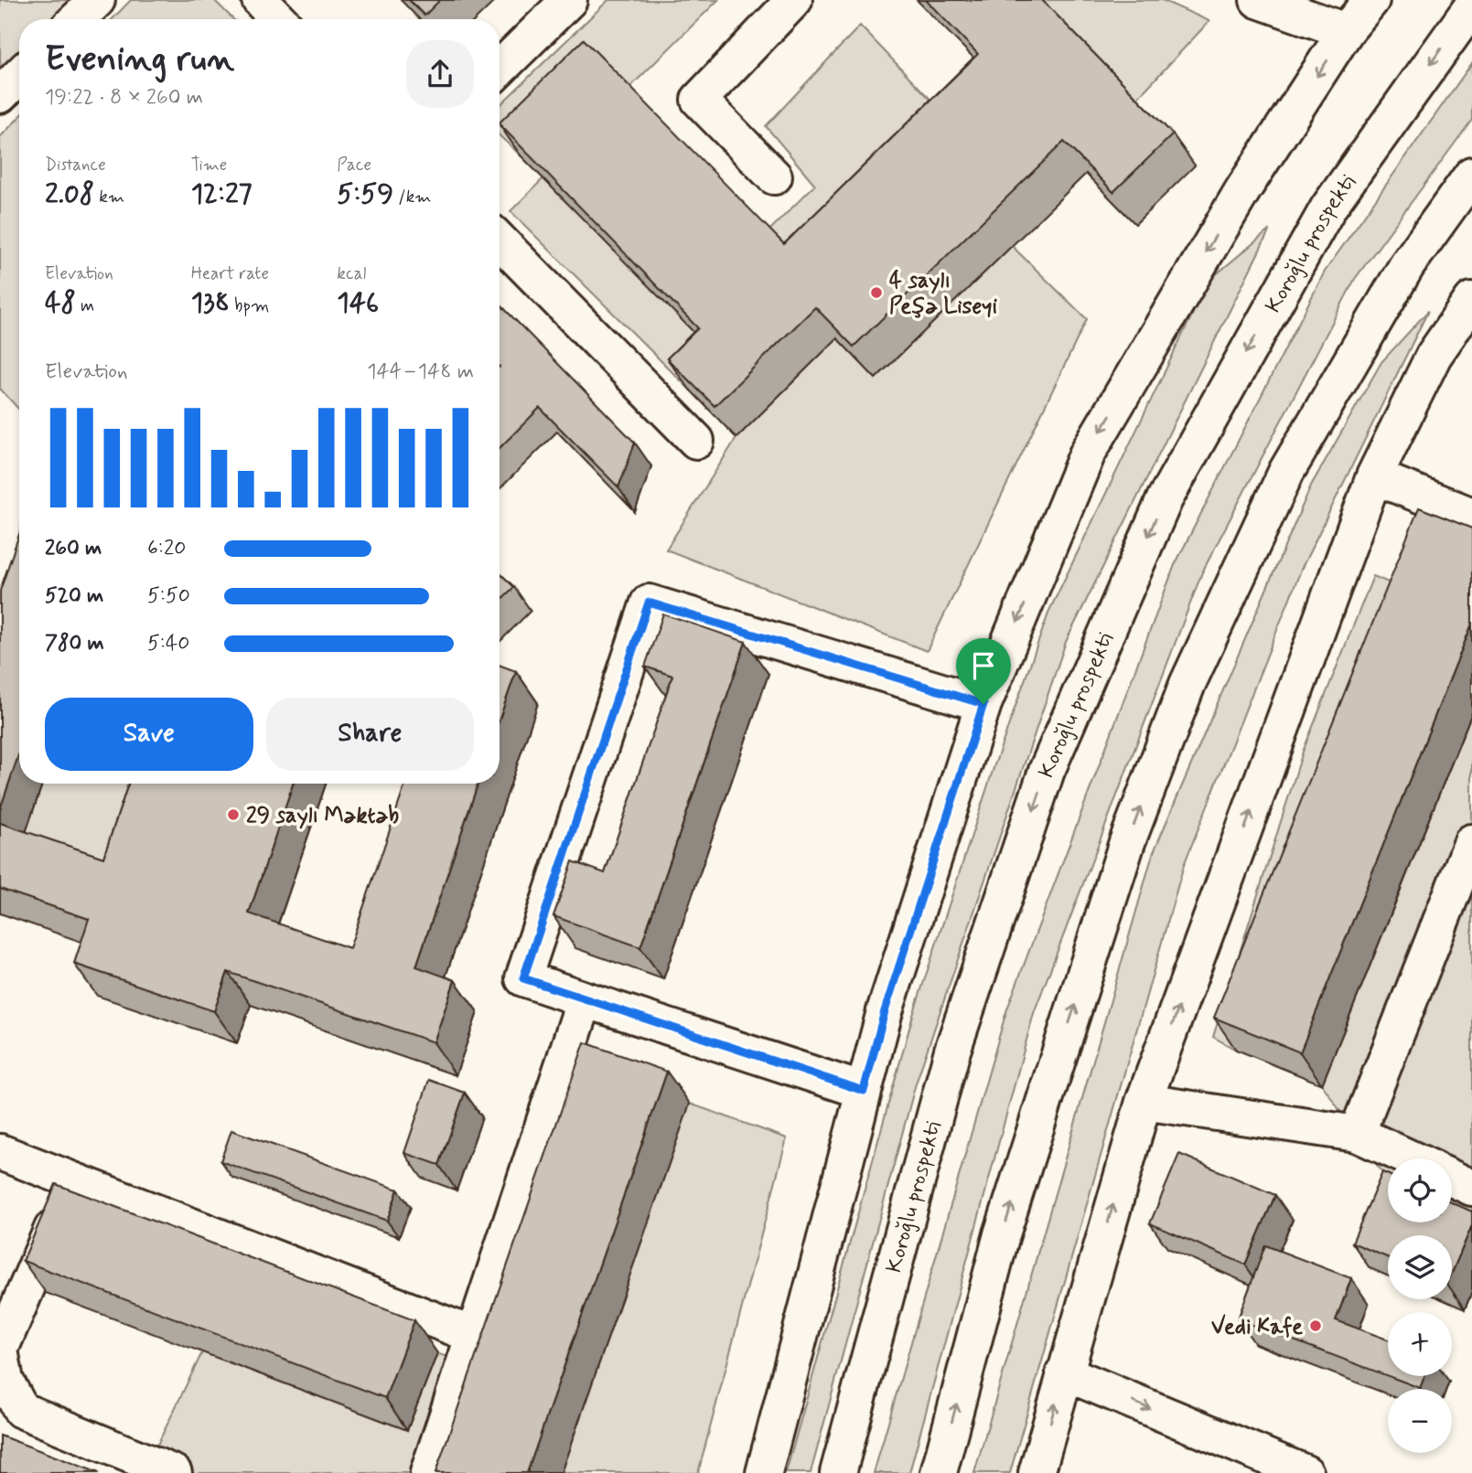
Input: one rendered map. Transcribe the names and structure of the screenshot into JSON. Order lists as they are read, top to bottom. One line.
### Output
{"streets":{"street":["Koroğlu prospekti"]},"places":["4 saylı Peşə Liseyi","29 saylı Məktəb","Vedi Kafe"],"page":{"heading":["Evening run","19:22 · 8 × 260 m"],"stats":[["Distance","2.08 km"],["Time","12:27"],["Pace","5:59 /km"],["Elevation","48 m"],["Heart rate","138 bpm"],["kcal","146"]],"chart":["Elevation","144–148 m"],"list":[{"name":"260 m","note":"6:20"},{"name":"520 m","note":"5:50"},{"name":"780 m","note":"5:40"}],"buttons":["Save","Share"],"map_buttons":["+","−"]}}
